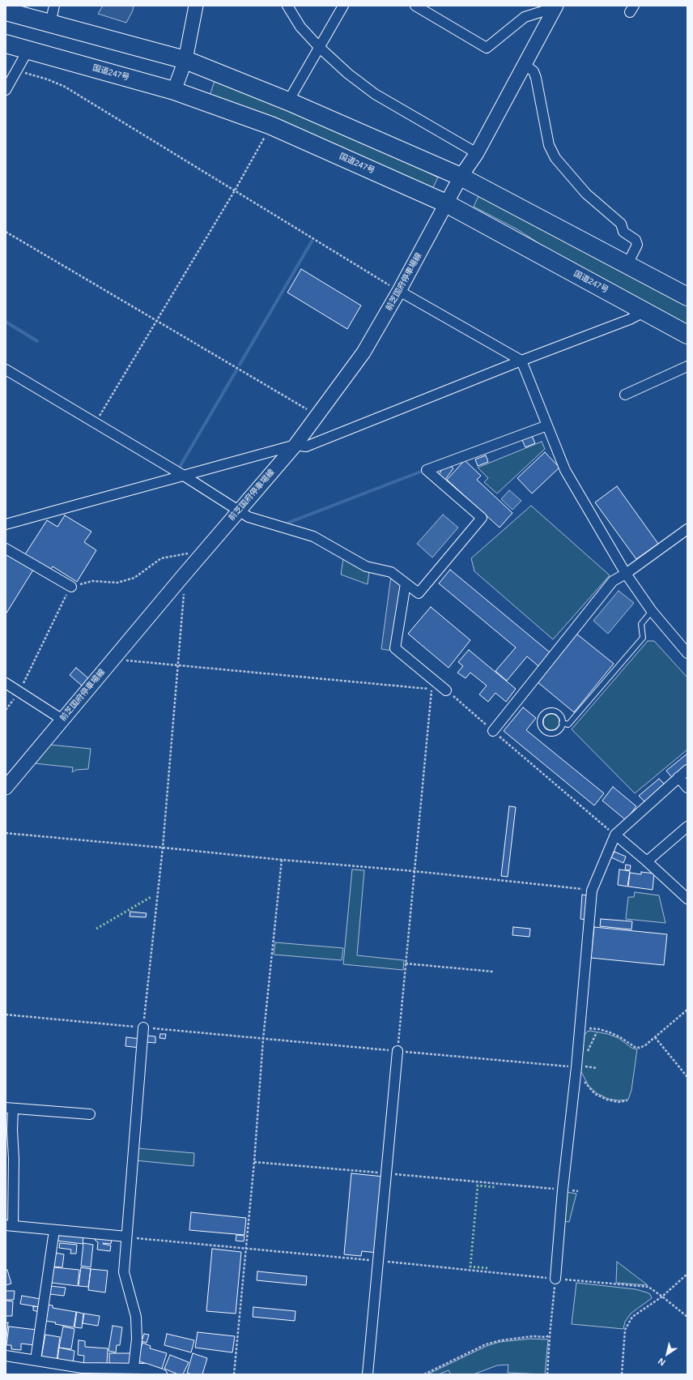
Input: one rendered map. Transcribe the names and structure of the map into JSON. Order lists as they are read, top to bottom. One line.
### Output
{"streets":{"highway":["国道247号"],"main road":["前芝国府停車場線"]},"crossings":[["国道247号","前芝国府停車場線"]],"north":"bottom left"}
